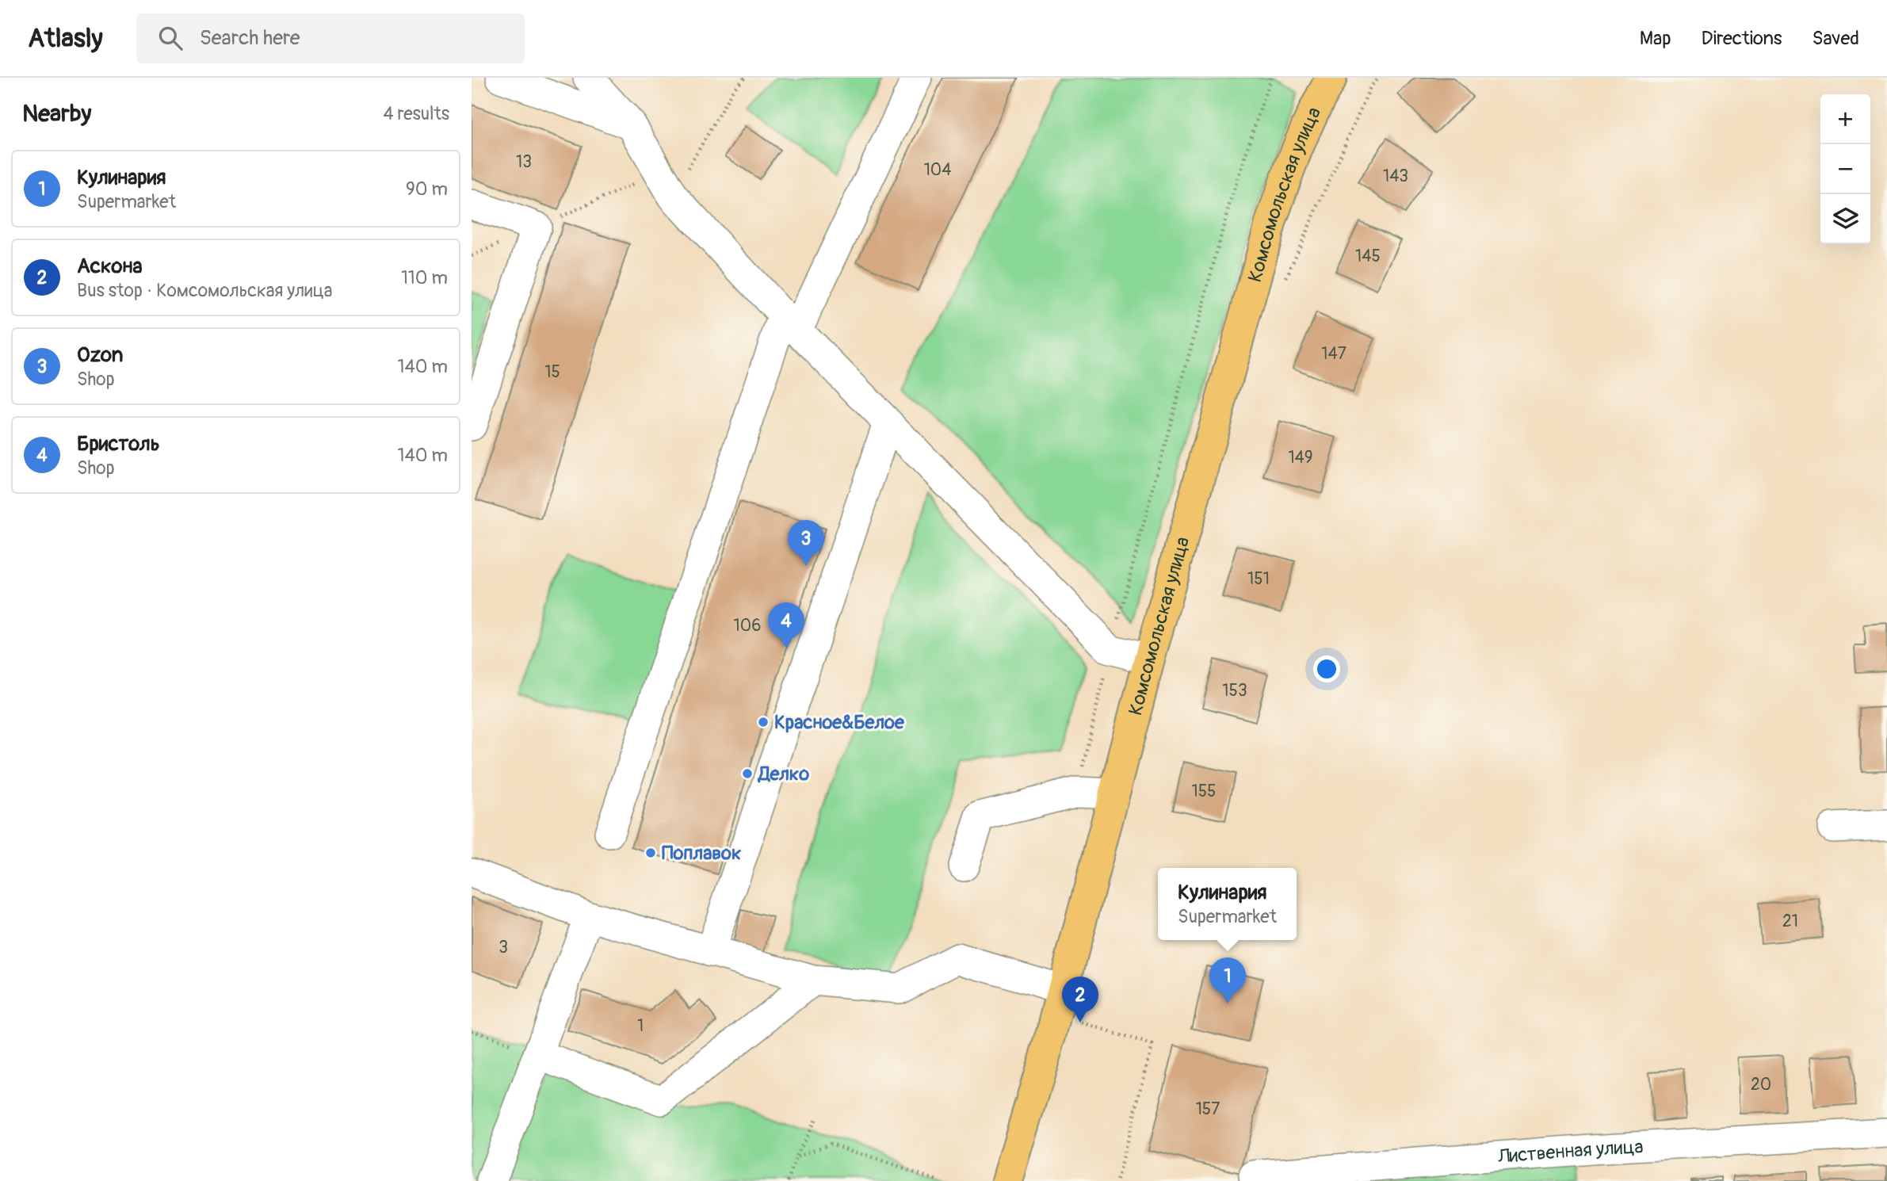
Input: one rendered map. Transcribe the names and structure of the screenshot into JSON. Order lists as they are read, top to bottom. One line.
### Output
{"streets":{"main road":["Комсомольская улица"],"street":["Лиственная улица"]},"places":["Красное&Белое","Делко","Поплавок"],"house_numbers":["13","104","143","145","147","15","149","151","106","153","155","21","3","1","20","157"],"page":{"header":"Atlasly","search":"Search here","nav":["Map","Directions","Saved"],"heading":["Nearby","4 results"],"map_buttons":["+","−"],"list":[{"mark":"1","name":"Кулинария","note":"Supermarket","value":"90 m"},{"mark":"2","name":"Аскона","note":"Bus stop · Комсомольская улица","value":"110 m"},{"mark":"3","name":"Ozon","note":"Shop","value":"140 m"},{"mark":"4","name":"Бристоль","note":"Shop","value":"140 m"}],"pins":["3","4","1","2"],"popup":["Кулинария","Supermarket"]}}
